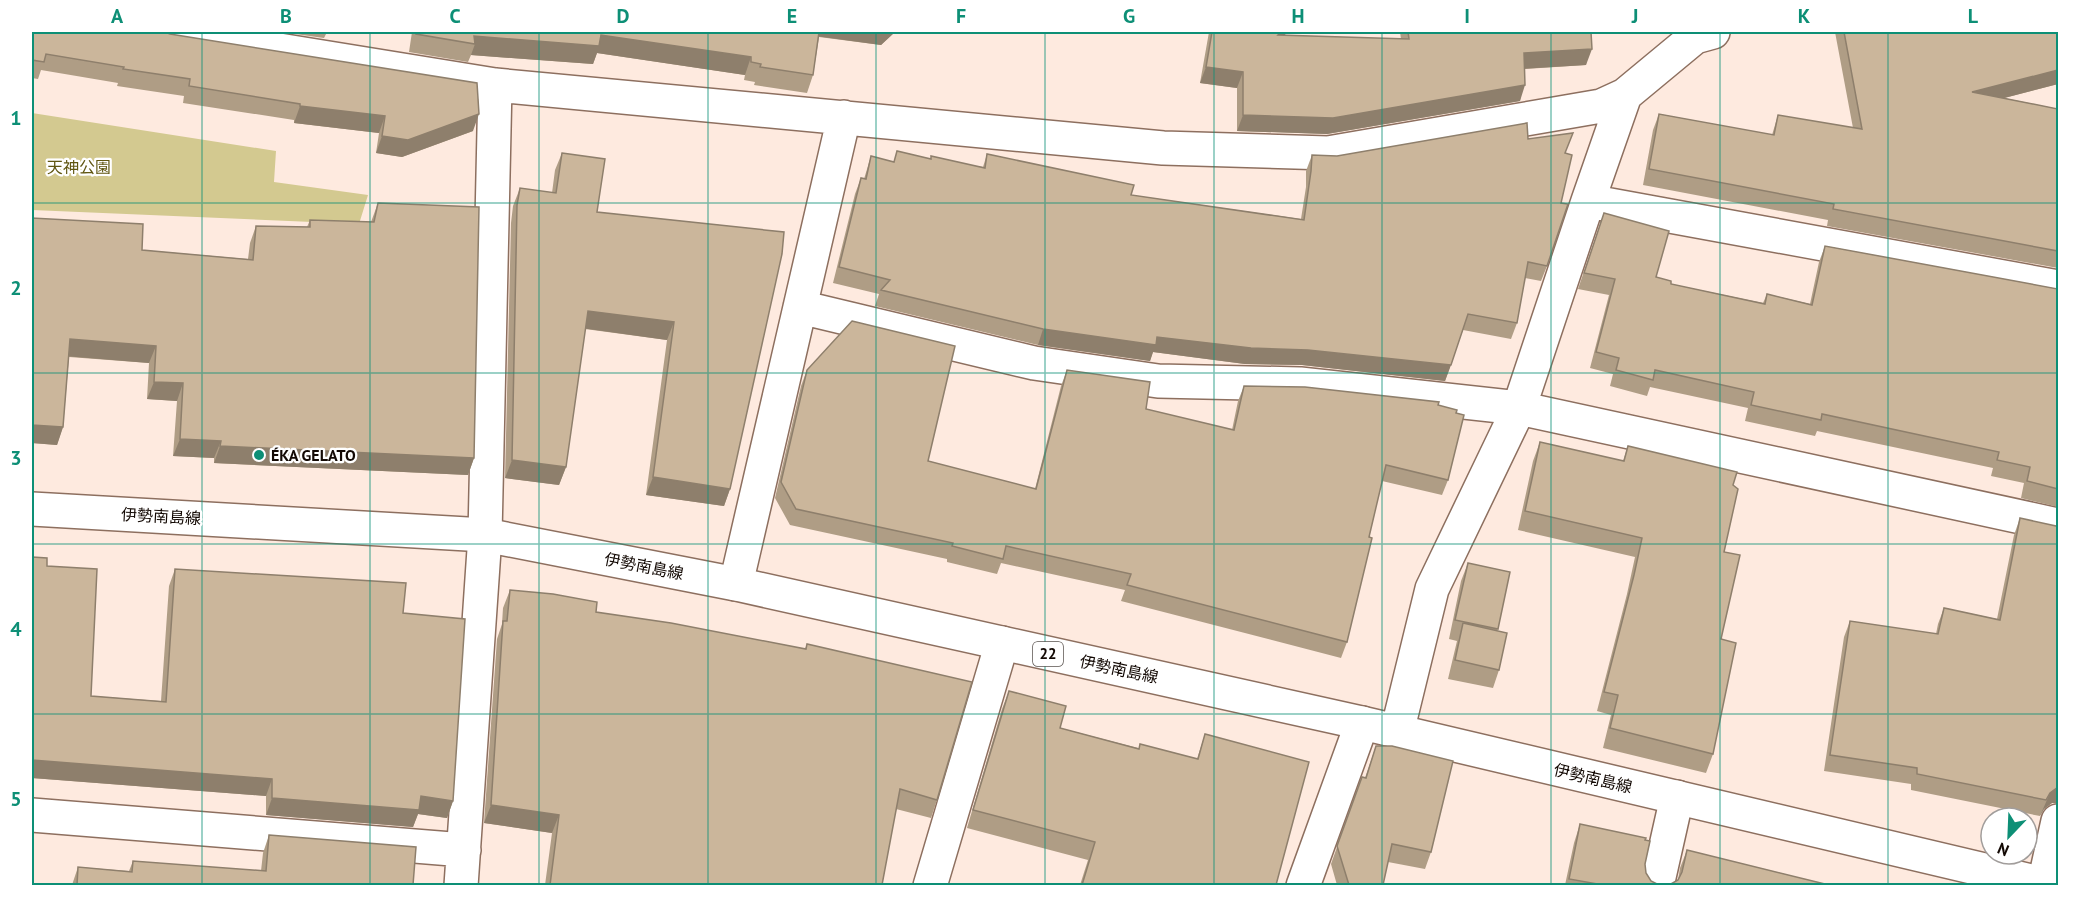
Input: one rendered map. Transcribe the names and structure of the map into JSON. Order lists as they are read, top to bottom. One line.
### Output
{"streets":{"street":["伊勢南島線","22"]},"parks":["天神公園"],"places":["ÉKA GELATO"],"north":"bottom left","grid":{"columns":["A","B","C","D","E","F","G","H","I","J","K","L"],"rows":["1","2","3","4","5"]}}
